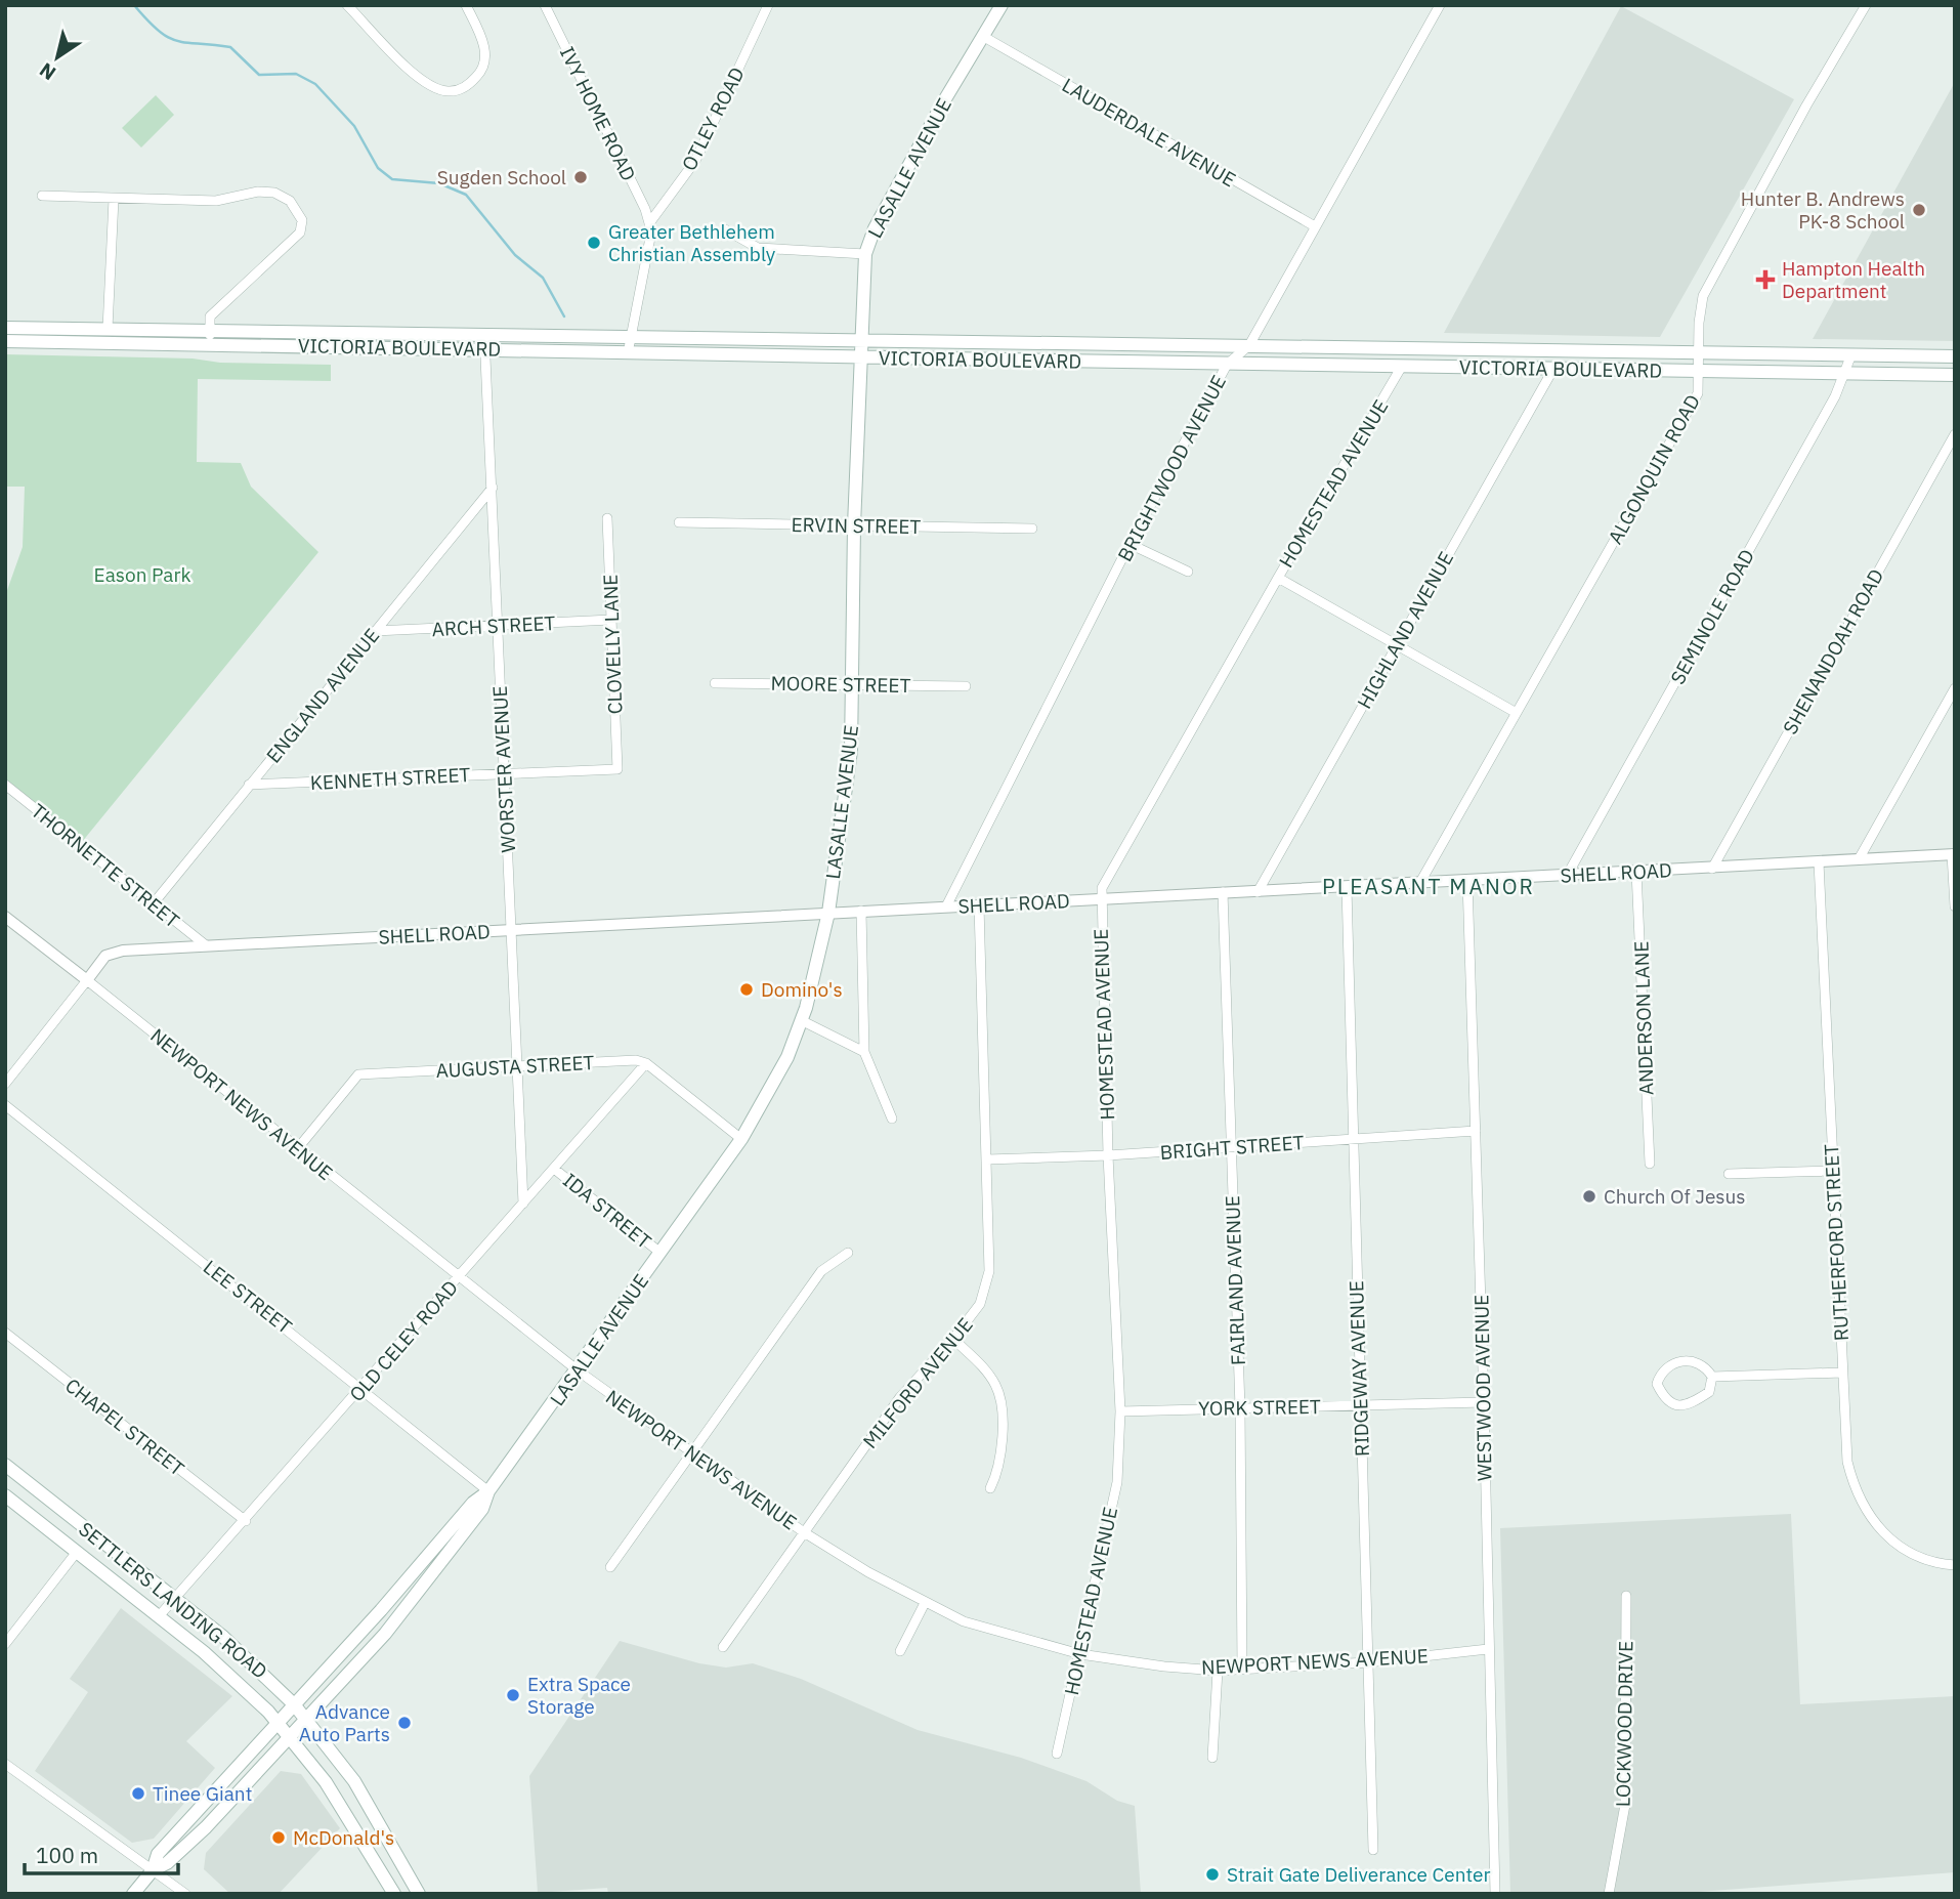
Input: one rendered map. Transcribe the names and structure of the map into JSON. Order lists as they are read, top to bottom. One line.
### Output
{"streets":{"main road":["LASALLE AVENUE","VICTORIA BOULEVARD","SETTLERS LANDING ROAD"],"street":["IVY HOME ROAD","OTLEY ROAD","LAUDERDALE AVENUE","BRIGHTWOOD AVENUE","ALGONQUIN ROAD","HOMESTEAD AVENUE","ERVIN STREET","SEMINOLE ROAD","ARCH STREET","HIGHLAND AVENUE","CLOVELLY LANE","SHENANDOAH ROAD","MOORE STREET","ENGLAND AVENUE","WORSTER AVENUE","KENNETH STREET","THORNETTE STREET","SHELL ROAD","ANDERSON LANE","AUGUSTA STREET","NEWPORT NEWS AVENUE","BRIGHT STREET","IDA STREET","RUTHERFORD STREET","FAIRLAND AVENUE","LEE STREET","OLD CELEY ROAD","RIDGEWAY AVENUE","MILFORD AVENUE","WESTWOOD AVENUE","YORK STREET","CHAPEL STREET","LOCKWOOD DRIVE"]},"crossings":[["IVY HOME ROAD","OTLEY ROAD"],["LAUDERDALE AVENUE","LASALLE AVENUE"],["LAUDERDALE AVENUE","BRIGHTWOOD AVENUE"],["LASALLE AVENUE","VICTORIA BOULEVARD"],["LASALLE AVENUE","ERVIN STREET"],["LASALLE AVENUE","MOORE STREET"],["LASALLE AVENUE","SHELL ROAD"],["LASALLE AVENUE","NEWPORT NEWS AVENUE"],["LASALLE AVENUE","IDA STREET"],["LASALLE AVENUE","LEE STREET"],["LASALLE AVENUE","SETTLERS LANDING ROAD"],["VICTORIA BOULEVARD","BRIGHTWOOD AVENUE"],["VICTORIA BOULEVARD","ALGONQUIN ROAD"],["VICTORIA BOULEVARD","HOMESTEAD AVENUE"],["VICTORIA BOULEVARD","SEMINOLE ROAD"],["VICTORIA BOULEVARD","HIGHLAND AVENUE"],["VICTORIA BOULEVARD","WORSTER AVENUE"],["BRIGHTWOOD AVENUE","SHELL ROAD"],["ALGONQUIN ROAD","SHELL ROAD"],["HOMESTEAD AVENUE","SHELL ROAD"],["HOMESTEAD AVENUE","NEWPORT NEWS AVENUE"],["HOMESTEAD AVENUE","BRIGHT STREET"],["HOMESTEAD AVENUE","YORK STREET"],["SEMINOLE ROAD","SHELL ROAD"],["ARCH STREET","CLOVELLY LANE"],["ARCH STREET","ENGLAND AVENUE"],["ARCH STREET","WORSTER AVENUE"],["HIGHLAND AVENUE","SHELL ROAD"],["CLOVELLY LANE","KENNETH STREET"],["SHENANDOAH ROAD","SHELL ROAD"],["ENGLAND AVENUE","WORSTER AVENUE"],["ENGLAND AVENUE","KENNETH STREET"],["ENGLAND AVENUE","THORNETTE STREET"],["WORSTER AVENUE","KENNETH STREET"],["WORSTER AVENUE","SHELL ROAD"],["WORSTER AVENUE","AUGUSTA STREET"],["WORSTER AVENUE","OLD CELEY ROAD"],["THORNETTE STREET","SHELL ROAD"],["SHELL ROAD","ANDERSON LANE"],["SHELL ROAD","NEWPORT NEWS AVENUE"],["SHELL ROAD","RUTHERFORD STREET"],["SHELL ROAD","FAIRLAND AVENUE"],["SHELL ROAD","RIDGEWAY AVENUE"],["SHELL ROAD","MILFORD AVENUE"],["SHELL ROAD","WESTWOOD AVENUE"],["AUGUSTA STREET","NEWPORT NEWS AVENUE"],["AUGUSTA STREET","OLD CELEY ROAD"],["NEWPORT NEWS AVENUE","FAIRLAND AVENUE"],["NEWPORT NEWS AVENUE","OLD CELEY ROAD"],["NEWPORT NEWS AVENUE","RIDGEWAY AVENUE"],["NEWPORT NEWS AVENUE","MILFORD AVENUE"],["NEWPORT NEWS AVENUE","WESTWOOD AVENUE"],["BRIGHT STREET","FAIRLAND AVENUE"],["BRIGHT STREET","RIDGEWAY AVENUE"],["BRIGHT STREET","MILFORD AVENUE"],["BRIGHT STREET","WESTWOOD AVENUE"],["IDA STREET","OLD CELEY ROAD"],["FAIRLAND AVENUE","YORK STREET"],["LEE STREET","OLD CELEY ROAD"],["OLD CELEY ROAD","CHAPEL STREET"],["OLD CELEY ROAD","SETTLERS LANDING ROAD"],["RIDGEWAY AVENUE","YORK STREET"],["WESTWOOD AVENUE","YORK STREET"]],"districts":["PLEASANT MANOR"],"parks":["Eason Park"],"places":{"other":["Sugden School","Hunter B. Andrews PK-8 School","Greater Bethlehem Christian Assembly","Domino's","Church Of Jesus","Extra Space Storage","Advance Auto Parts","Tinee Giant","McDonald's","Strait Gate Deliverance Center"],"health":["Hampton Health Department"]},"scale_bar":"100 m","north":"bottom left"}
